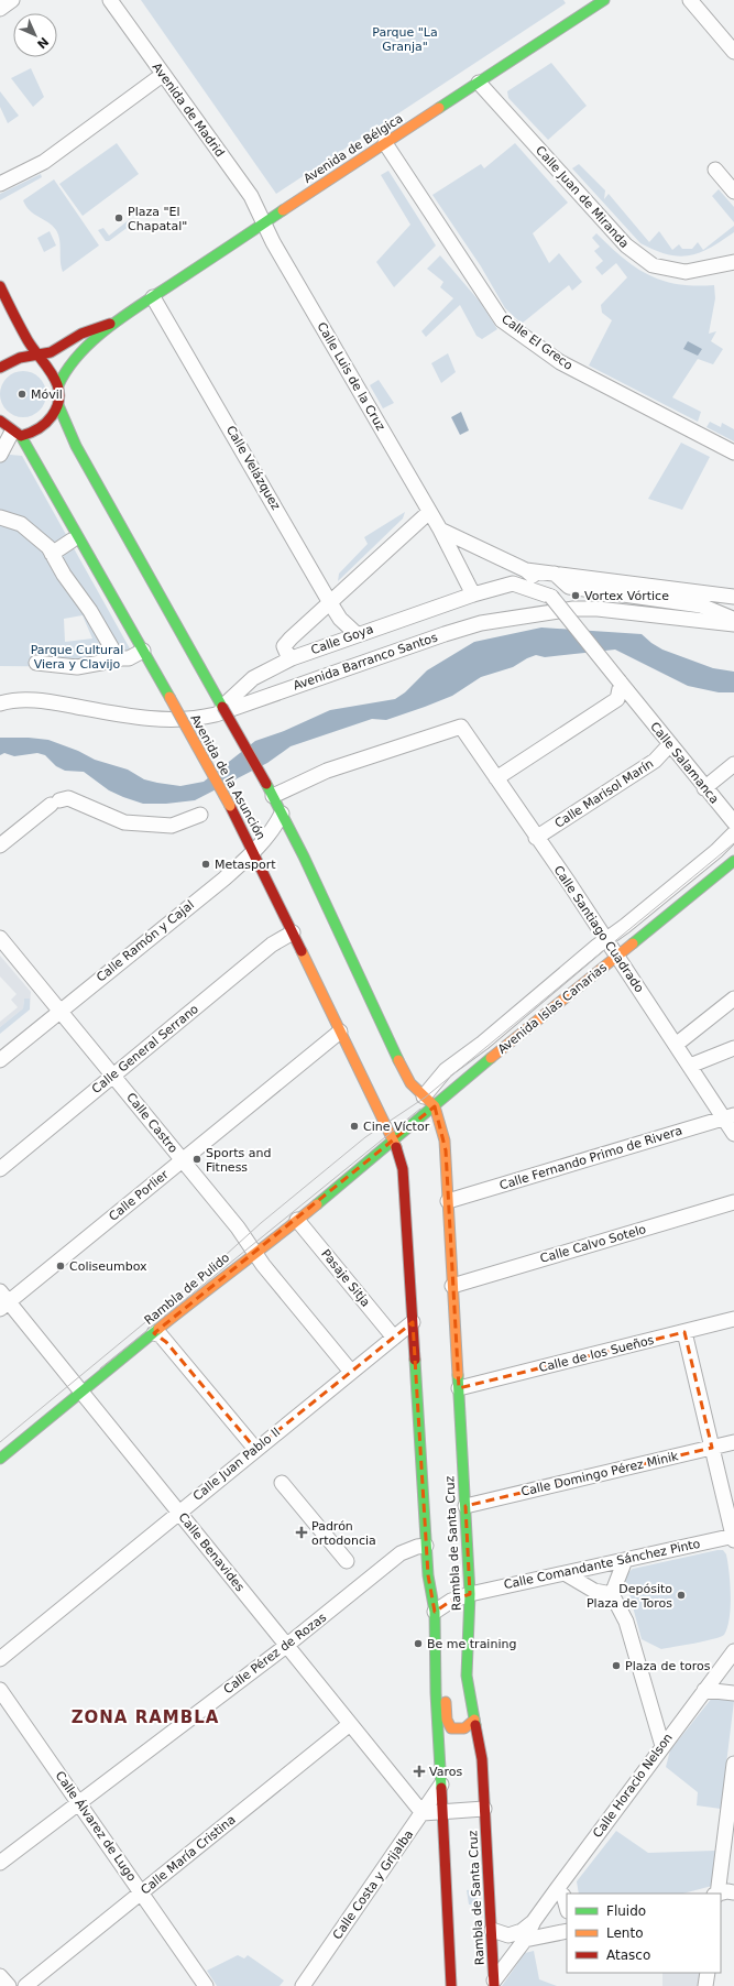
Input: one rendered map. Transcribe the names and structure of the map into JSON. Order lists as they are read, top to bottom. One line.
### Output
{"streets":{"main road":["Avenida de Bélgica","Avenida de la Asunción","Avenida Islas Canarias","Rambla de Pulido","Rambla de Santa Cruz"],"street":["Avenida de Madrid","Calle Juan de Miranda","Calle El Greco","Calle Luis de la Cruz","Calle Velázquez","Calle Goya","Avenida Barranco Santos","Calle Salamanca","Calle Marisol Marín","Calle Santiago Cuadrado","Calle Ramón y Cajal","Calle General Serrano","Calle Castro","Calle Fernando Primo de Rivera","Calle Porlier","Calle Calvo Sotelo","Pasaje Sitja","Calle de los Sueños","Calle Juan Pablo II","Calle Domingo Pérez Minik","Calle Benavides","Calle Comandante Sánchez Pinto","Calle Pérez de Rozas","Calle Horacio Nelson","Calle Álvarez de Lugo","Calle María Cristina","Calle Costa y Grijalba"]},"crossings":[["Avenida de Madrid","Avenida de Bélgica"],["Avenida de Madrid","Calle Luis de la Cruz"],["Avenida de Bélgica","Calle Juan de Miranda"],["Avenida de Bélgica","Calle El Greco"],["Avenida de Bélgica","Calle Luis de la Cruz"],["Avenida de Bélgica","Calle Velázquez"],["Calle Luis de la Cruz","Calle Goya"],["Calle Velázquez","Calle Goya"],["Calle Salamanca","Calle Marisol Marín"],["Avenida de la Asunción","Calle Ramón y Cajal"],["Avenida de la Asunción","Avenida Islas Canarias"],["Avenida de la Asunción","Calle General Serrano"],["Avenida de la Asunción","Calle Porlier"],["Avenida de la Asunción","Rambla de Pulido"],["Avenida de la Asunción","Rambla de Santa Cruz"],["Calle Marisol Marín","Calle Santiago Cuadrado"],["Calle Santiago Cuadrado","Avenida Islas Canarias"],["Calle Santiago Cuadrado","Calle Fernando Primo de Rivera"],["Calle Ramón y Cajal","Calle Castro"],["Avenida Islas Canarias","Rambla de Pulido"],["Avenida Islas Canarias","Rambla de Santa Cruz"],["Calle General Serrano","Calle Castro"],["Calle Castro","Calle Porlier"],["Calle Castro","Rambla de Pulido"],["Calle Castro","Calle Juan Pablo II"],["Calle Fernando Primo de Rivera","Rambla de Santa Cruz"],["Calle Porlier","Calle Benavides"],["Calle Calvo Sotelo","Rambla de Santa Cruz"],["Pasaje Sitja","Rambla de Pulido"],["Pasaje Sitja","Calle Juan Pablo II"],["Rambla de Pulido","Rambla de Santa Cruz"],["Rambla de Pulido","Calle Benavides"],["Calle de los Sueños","Rambla de Santa Cruz"],["Calle Juan Pablo II","Rambla de Santa Cruz"],["Calle Juan Pablo II","Calle Benavides"],["Calle Domingo Pérez Minik","Rambla de Santa Cruz"],["Rambla de Santa Cruz","Calle Comandante Sánchez Pinto"],["Rambla de Santa Cruz","Calle Pérez de Rozas"],["Rambla de Santa Cruz","Calle Costa y Grijalba"],["Calle Benavides","Calle Pérez de Rozas"],["Calle Benavides","Calle María Cristina"],["Calle Benavides","Calle Costa y Grijalba"],["Calle Pérez de Rozas","Calle Álvarez de Lugo"],["Calle Álvarez de Lugo","Calle María Cristina"]],"districts":["ZONA RAMBLA"],"parks":["Parque \"La Granja\"","Parque Cultural Viera y Clavijo"],"places":{"other":["Plaza \"El Chapatal\"","Móvil","Vortex Vórtice","Metasport","Cine Víctor","Sports and Fitness","Coliseumbox","Depósito Plaza de Toros","Be me training","Plaza de toros"],"health":["Padrón ortodoncia","Varos"]},"legend":["Fluido","Lento","Atasco"],"north":"bottom right"}
